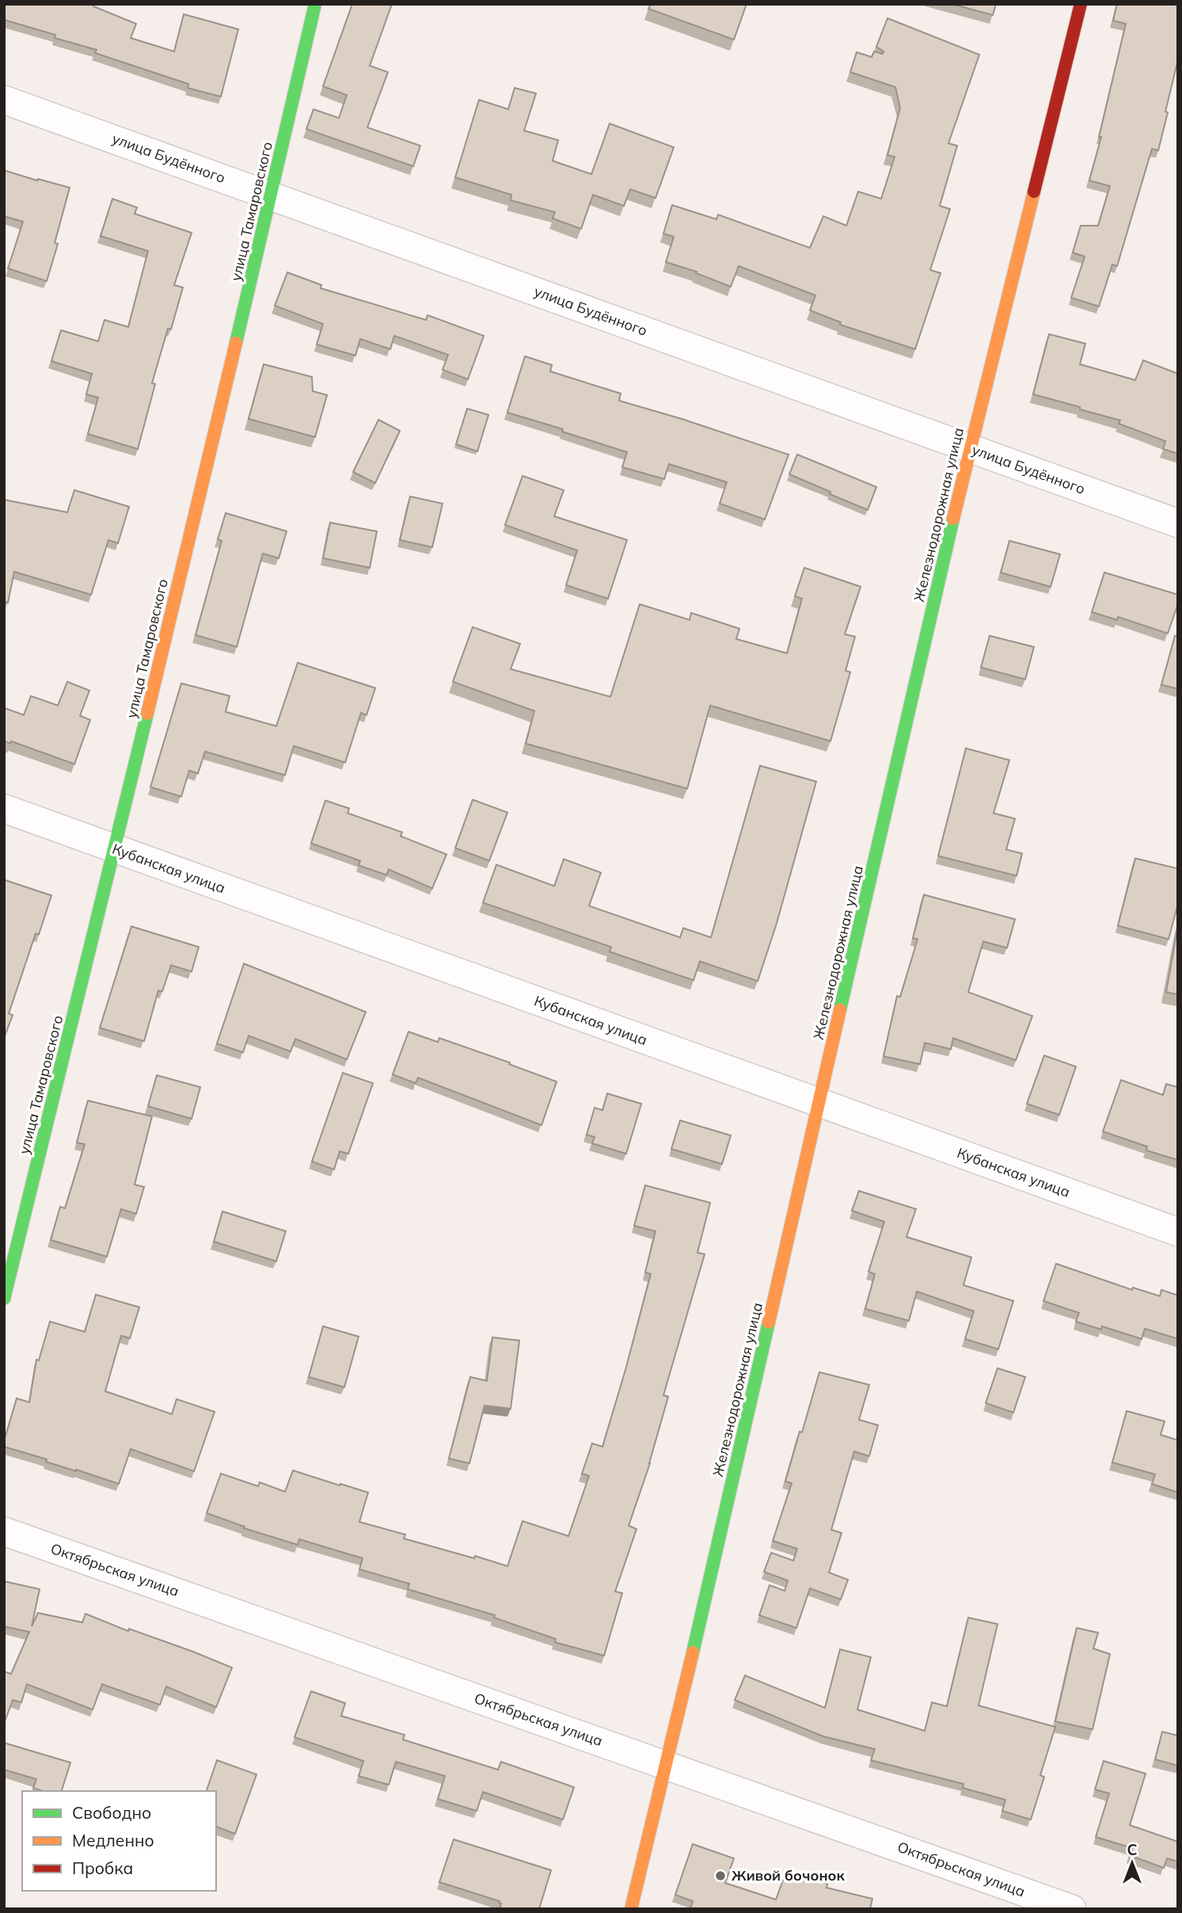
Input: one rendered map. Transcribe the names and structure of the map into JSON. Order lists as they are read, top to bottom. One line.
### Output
{"streets":{"street":["улица Будённого","улица Тамаровского","Железнодорожная улица","Кубанская улица","Октябрьская улица"]},"crossings":[["улица Будённого","улица Тамаровского"],["улица Будённого","Железнодорожная улица"],["улица Тамаровского","Кубанская улица"],["Железнодорожная улица","Кубанская улица"],["Железнодорожная улица","Октябрьская улица"]],"places":["Живой бочонок"],"legend":["Свободно","Медленно","Пробка"],"north":"top"}
